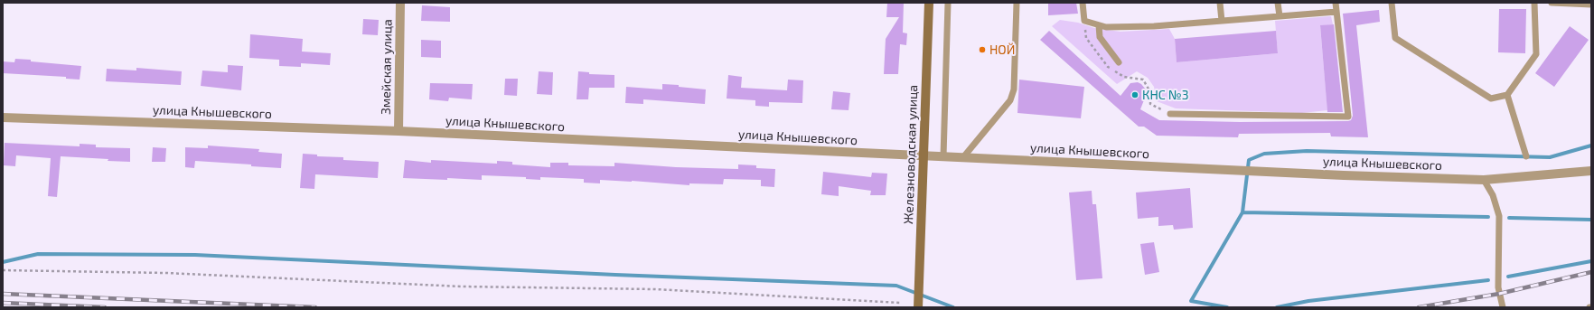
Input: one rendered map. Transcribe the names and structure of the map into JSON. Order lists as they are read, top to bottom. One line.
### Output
{"streets":{"main road":["Железноводская улица"],"street":["Змейская улица","улица Кнышевского"]},"crossings":[["Змейская улица","улица Кнышевского"]],"places":["НОЙ","КНС №3"]}
